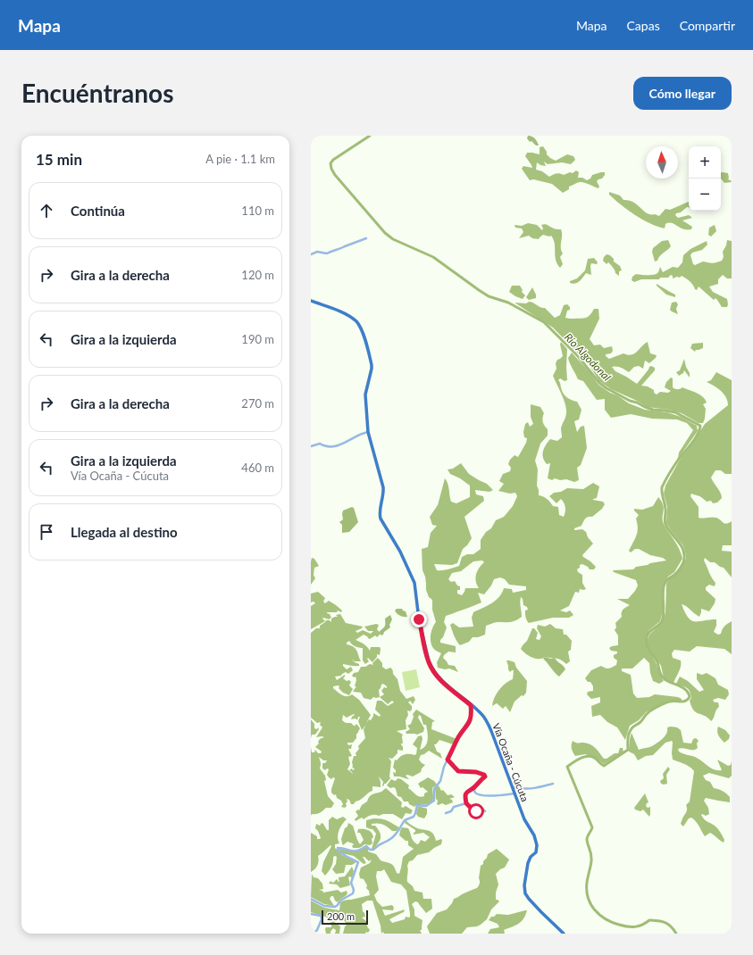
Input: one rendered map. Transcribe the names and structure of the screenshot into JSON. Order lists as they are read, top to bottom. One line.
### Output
{"streets":{"main road":["Vía Ocaña - Cúcuta"]},"water":["Río Algodonal"],"scale_bar":"200 m","north":"top","page":{"header":"Mapa","nav":["Mapa","Capas","Compartir"],"buttons":"Cómo llegar","title":"Encuéntranos","heading":["15 min","A pie · 1.1 km"],"map_buttons":["+","−"],"list":[["Continúa","110 m"],["Gira a la derecha","120 m"],["Gira a la izquierda","190 m"],["Gira a la derecha","270 m"],["Gira a la izquierda","Vía Ocaña - Cúcuta","460 m"],"Llegada al destino"],"scale":"200 m"}}
